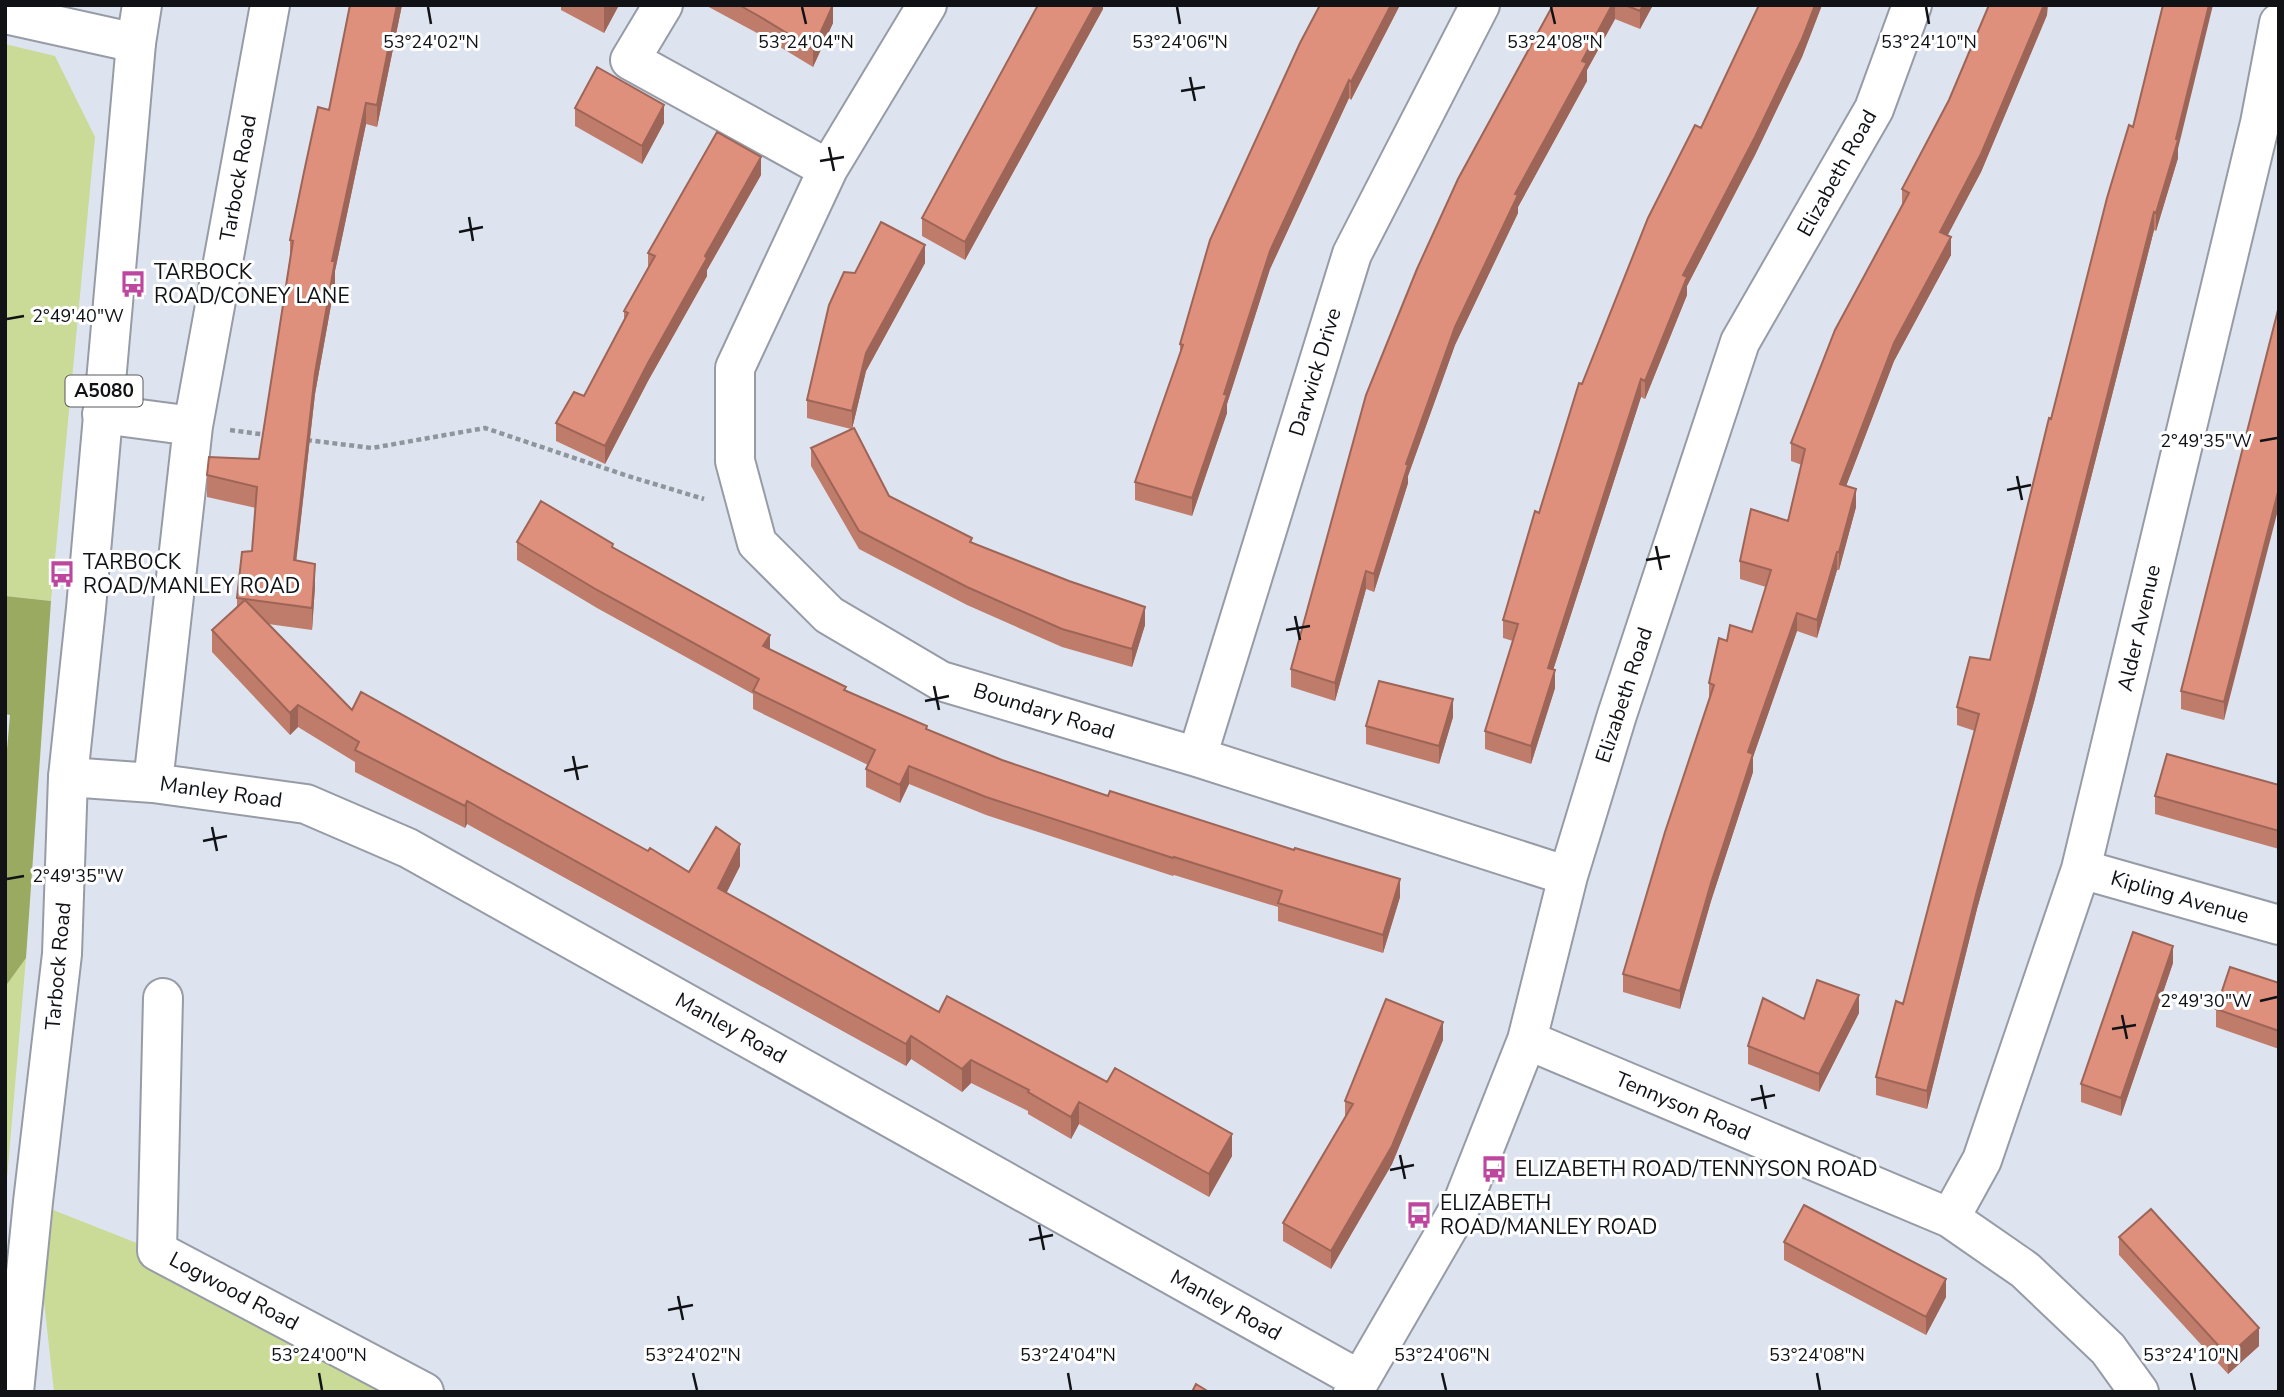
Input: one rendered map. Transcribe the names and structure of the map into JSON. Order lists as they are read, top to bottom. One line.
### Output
{"streets":{"street":["Elizabeth Road","Tarbock Road","Darwick Drive","A5080","Alder Avenue","Boundary Road","Manley Road","Kipling Avenue","Tennyson Road","Logwood Road"]},"crossings":[["Elizabeth Road","Boundary Road"],["Elizabeth Road","Manley Road"],["Elizabeth Road","Tennyson Road"],["Tarbock Road","Manley Road"],["Darwick Drive","Boundary Road"],["Alder Avenue","Kipling Avenue"],["Alder Avenue","Tennyson Road"]],"places":{"bus stop":["TARBOCK ROAD/CONEY LANE","TARBOCK ROAD/MANLEY ROAD","ELIZABETH ROAD/TENNYSON ROAD","ELIZABETH ROAD/MANLEY ROAD"]},"coordinates":["53°24'02\"N","53°24'04\"N","53°24'06\"N","53°24'08\"N","53°24'10\"N","2°49'40\"W","2°49'35\"W","2°49'30\"W","53°24'00\"N"]}
